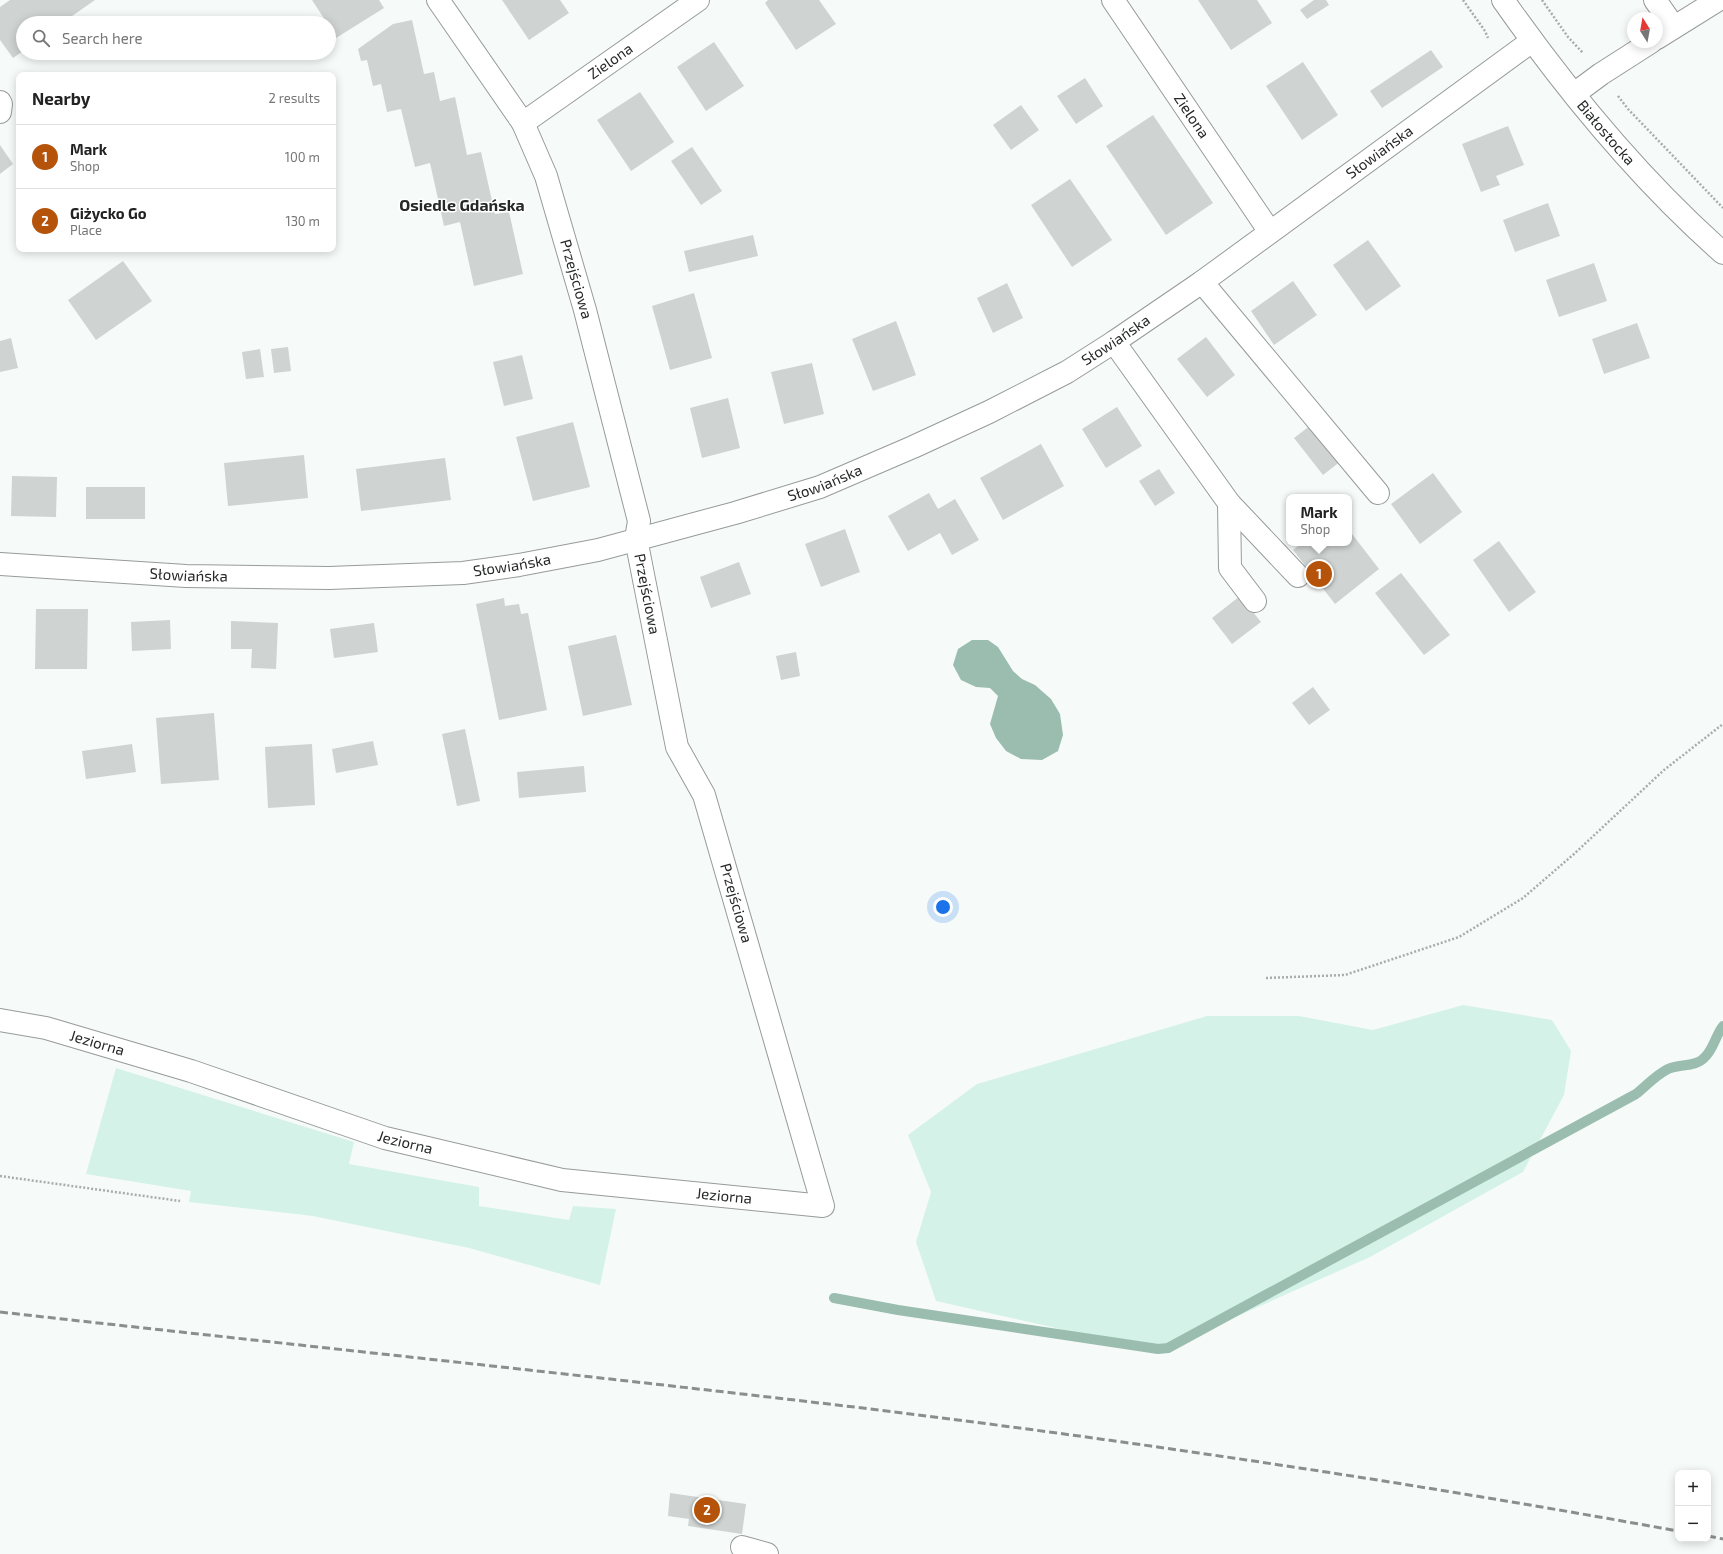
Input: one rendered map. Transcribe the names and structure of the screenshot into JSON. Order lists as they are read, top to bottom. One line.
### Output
{"streets":{"street":["Zielona","Białostocka","Słowiańska","Przejściowa","Jeziorna"]},"crossings":[["Zielona","Słowiańska"],["Zielona","Przejściowa"],["Białostocka","Słowiańska"],["Słowiańska","Przejściowa"],["Przejściowa","Jeziorna"]],"districts":["Osiedle Gdańska"],"north":"top","page":{"search":"Search here","heading":["Nearby","2 results"],"list":[{"mark":"1","name":"Mark","note":"Shop","value":"100 m"},{"mark":"2","name":"Giżycko Go","note":"Place","value":"130 m"}],"popup":["Mark","Shop"],"pins":["1","2"],"map_buttons":["+","−"]}}
